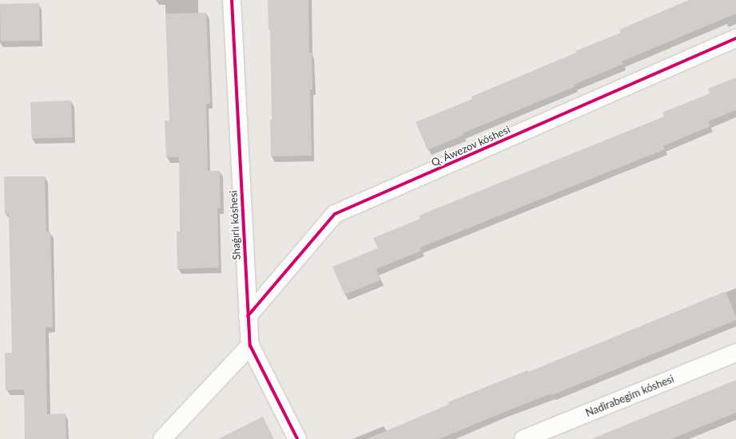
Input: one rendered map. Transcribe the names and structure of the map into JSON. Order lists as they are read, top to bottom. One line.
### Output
{"streets":{"street":["Q. Áwezov kóshesi","Shaǵırlı kóshesi","Nadirabegim kóshesi"]},"crossings":[["Q. Áwezov kóshesi","Shaǵırlı kóshesi"]]}
